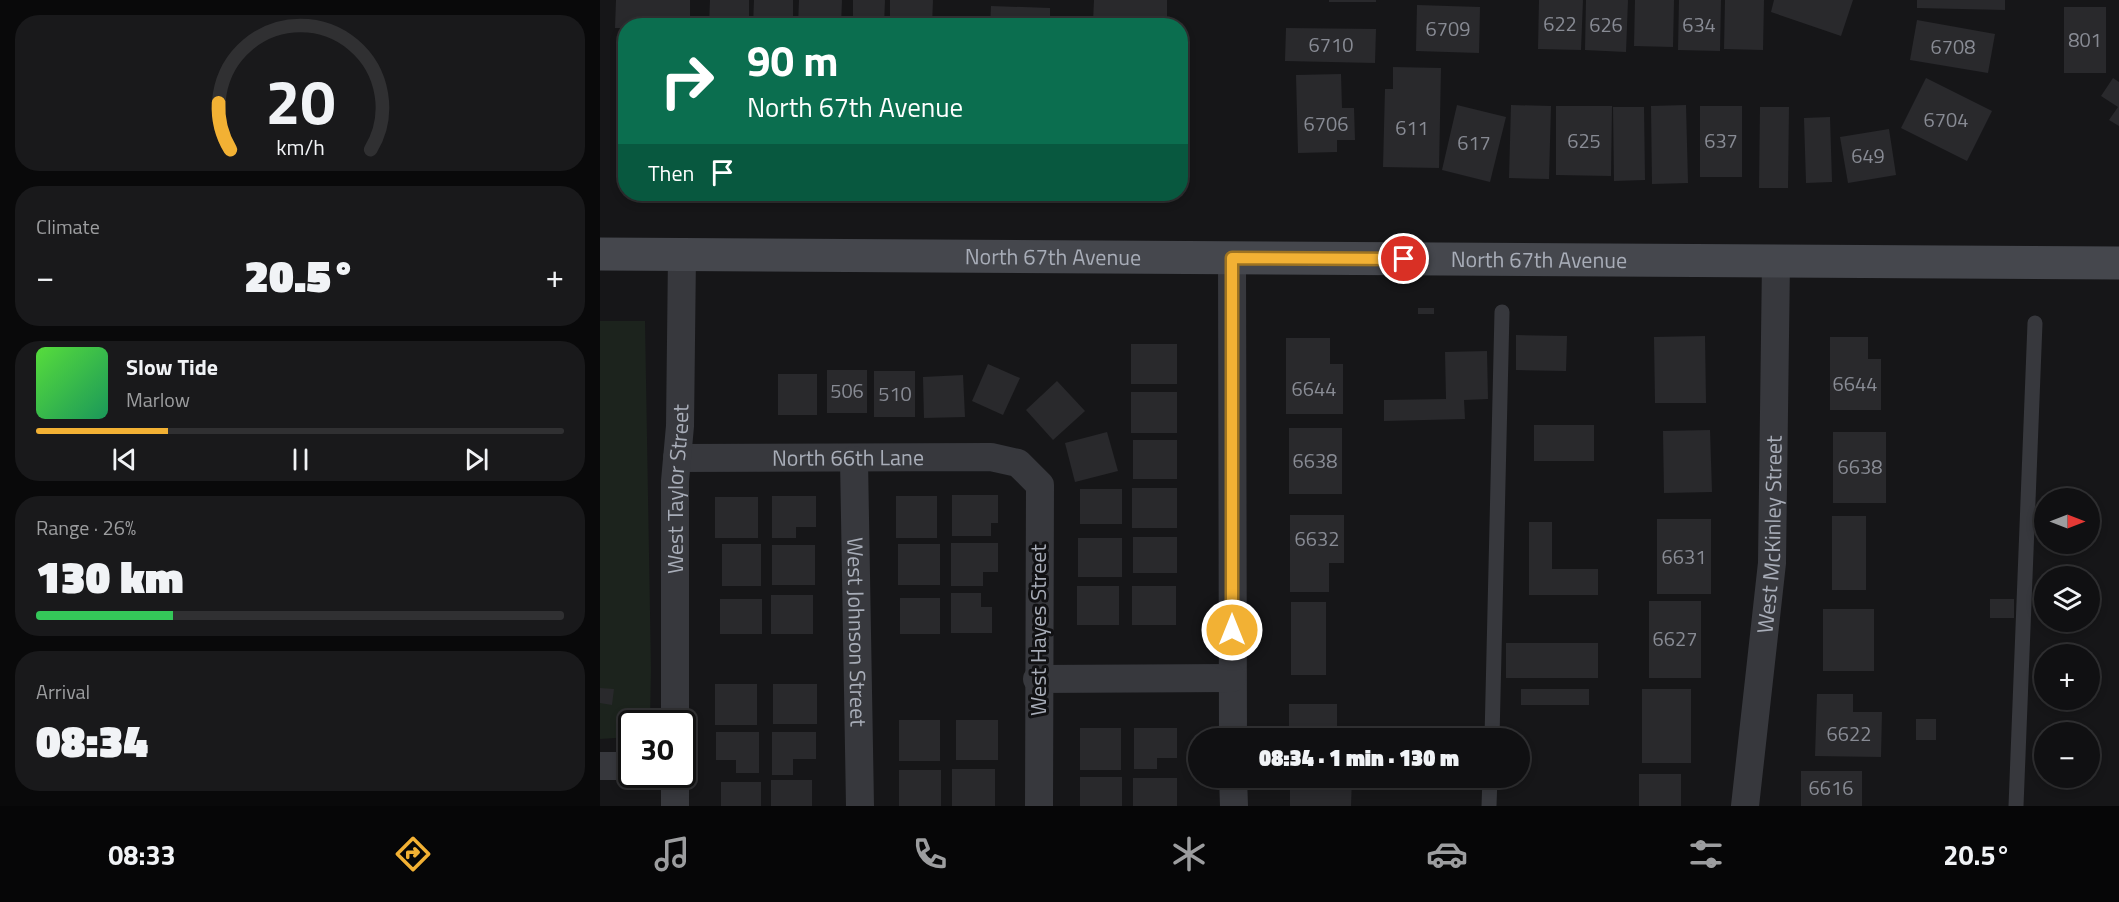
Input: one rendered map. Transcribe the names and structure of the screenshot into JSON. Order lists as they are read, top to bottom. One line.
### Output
{"streets":{"main road":["North 67th Avenue"],"street":["North 66th Lane","West Taylor Street","West McKinley Street","West Hayes Street","West Johnson Street"]},"crossings":[["North 67th Avenue","West Taylor Street"],["North 67th Avenue","West McKinley Street"],["North 66th Lane","West Taylor Street"],["North 66th Lane","West Hayes Street"],["North 66th Lane","West Johnson Street"]],"house_numbers":["622","626","634","6709","801","6710","6708","6704","6706","611","625","637","617","649","6644","6644","506","510","6638","6638","6632","6631","6627","6622","6616"],"north":"right","page":{"turn":["90 m","North 67th Avenue"],"then":"Then","tile":["Climate",["Range · 26%","130 km"],["Arrival","08:34"]],"heat":["−","20.5°","+"],"song":["Slow Tide","Marlow"],"map_buttons":["+","−"],"limit":"30","trip":"08:34 · 1 min · 130 m","tabs":["08:33","20.5°"],"gauge":["20","km/h"]}}
